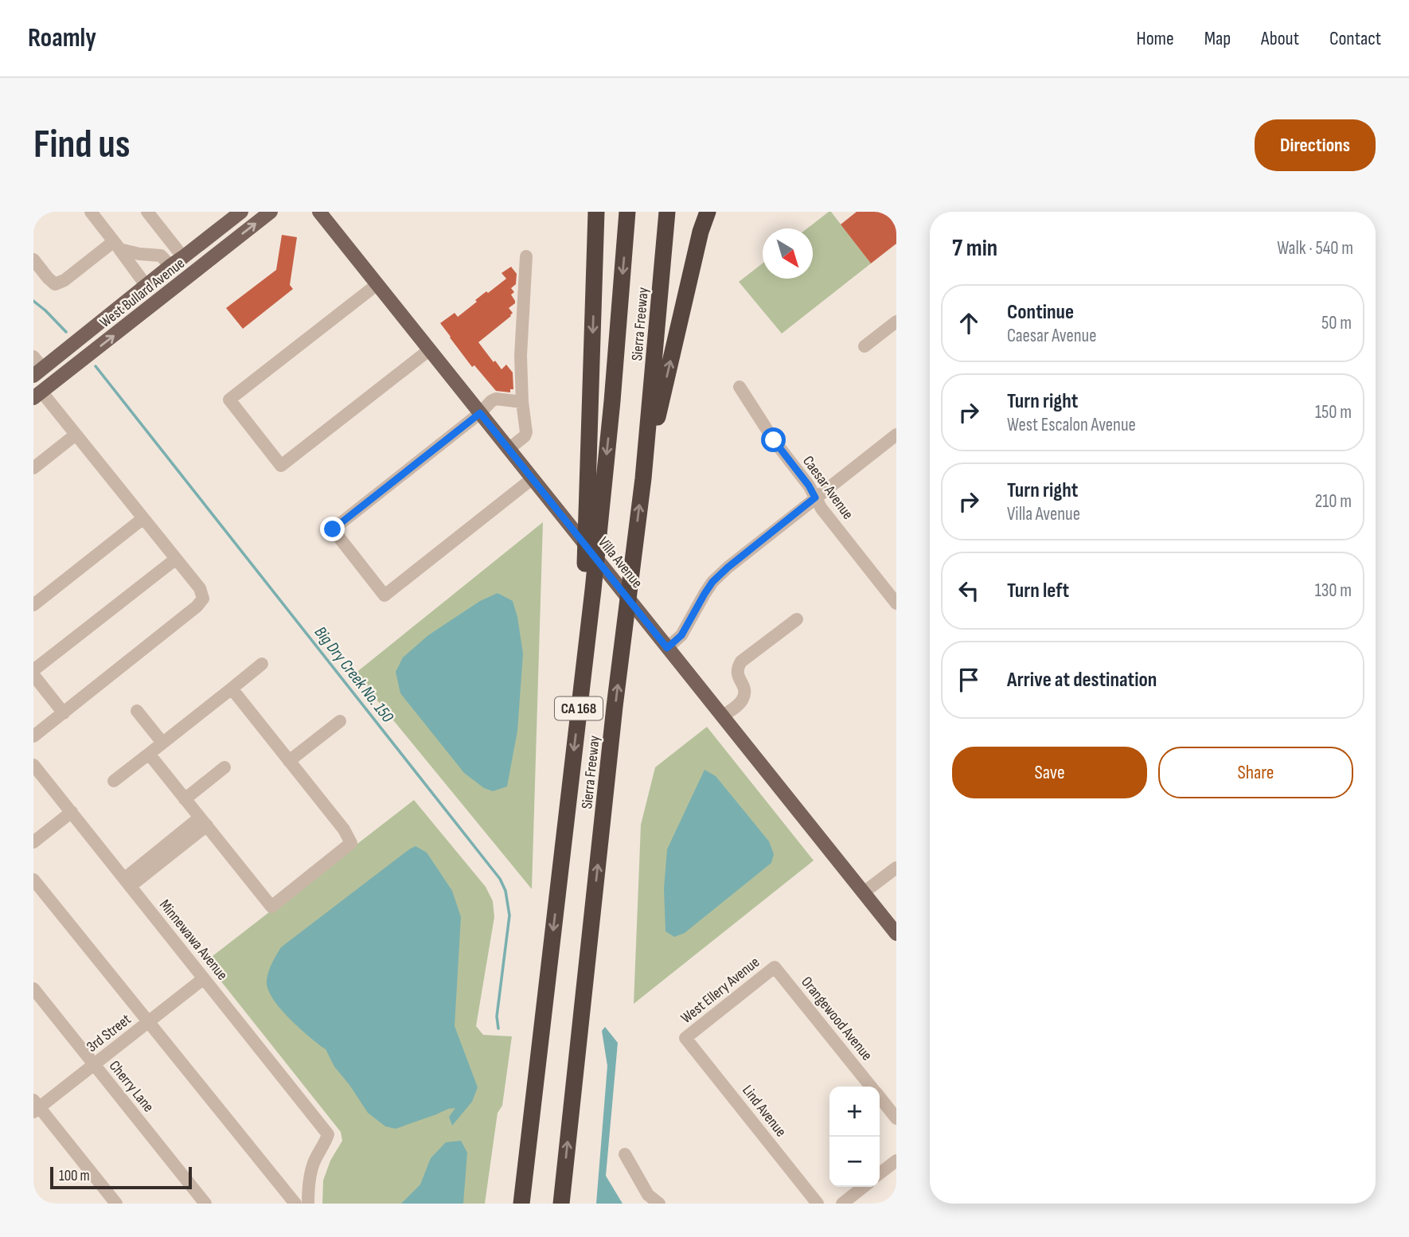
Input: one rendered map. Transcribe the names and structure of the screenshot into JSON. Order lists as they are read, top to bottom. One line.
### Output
{"streets":{"highway":["Sierra Freeway","CA 168"],"main road":["West Bullard Avenue","Villa Avenue"],"street":["Caesar Avenue","Minnewawa Avenue","West Ellery Avenue","Orangewood Avenue","3rd Street","Cherry Lane","Lind Avenue"]},"crossings":[["Minnewawa Avenue","3rd Street"],["West Ellery Avenue","Orangewood Avenue"],["West Ellery Avenue","Lind Avenue"],["3rd Street","Cherry Lane"]],"water":["Big Dry Creek No. 150"],"scale_bar":"100 m","north":"bottom right","page":{"header":"Roamly","nav":["Home","Map","About","Contact"],"buttons":["Directions",["Save","Share"]],"title":"Find us","heading":["7 min","Walk · 540 m"],"list":[["Continue","Caesar Avenue","50 m"],["Turn right","West Escalon Avenue","150 m"],["Turn right","Villa Avenue","210 m"],["Turn left","130 m"],"Arrive at destination"],"map_buttons":["+","−"],"scale":"100 m"}}
